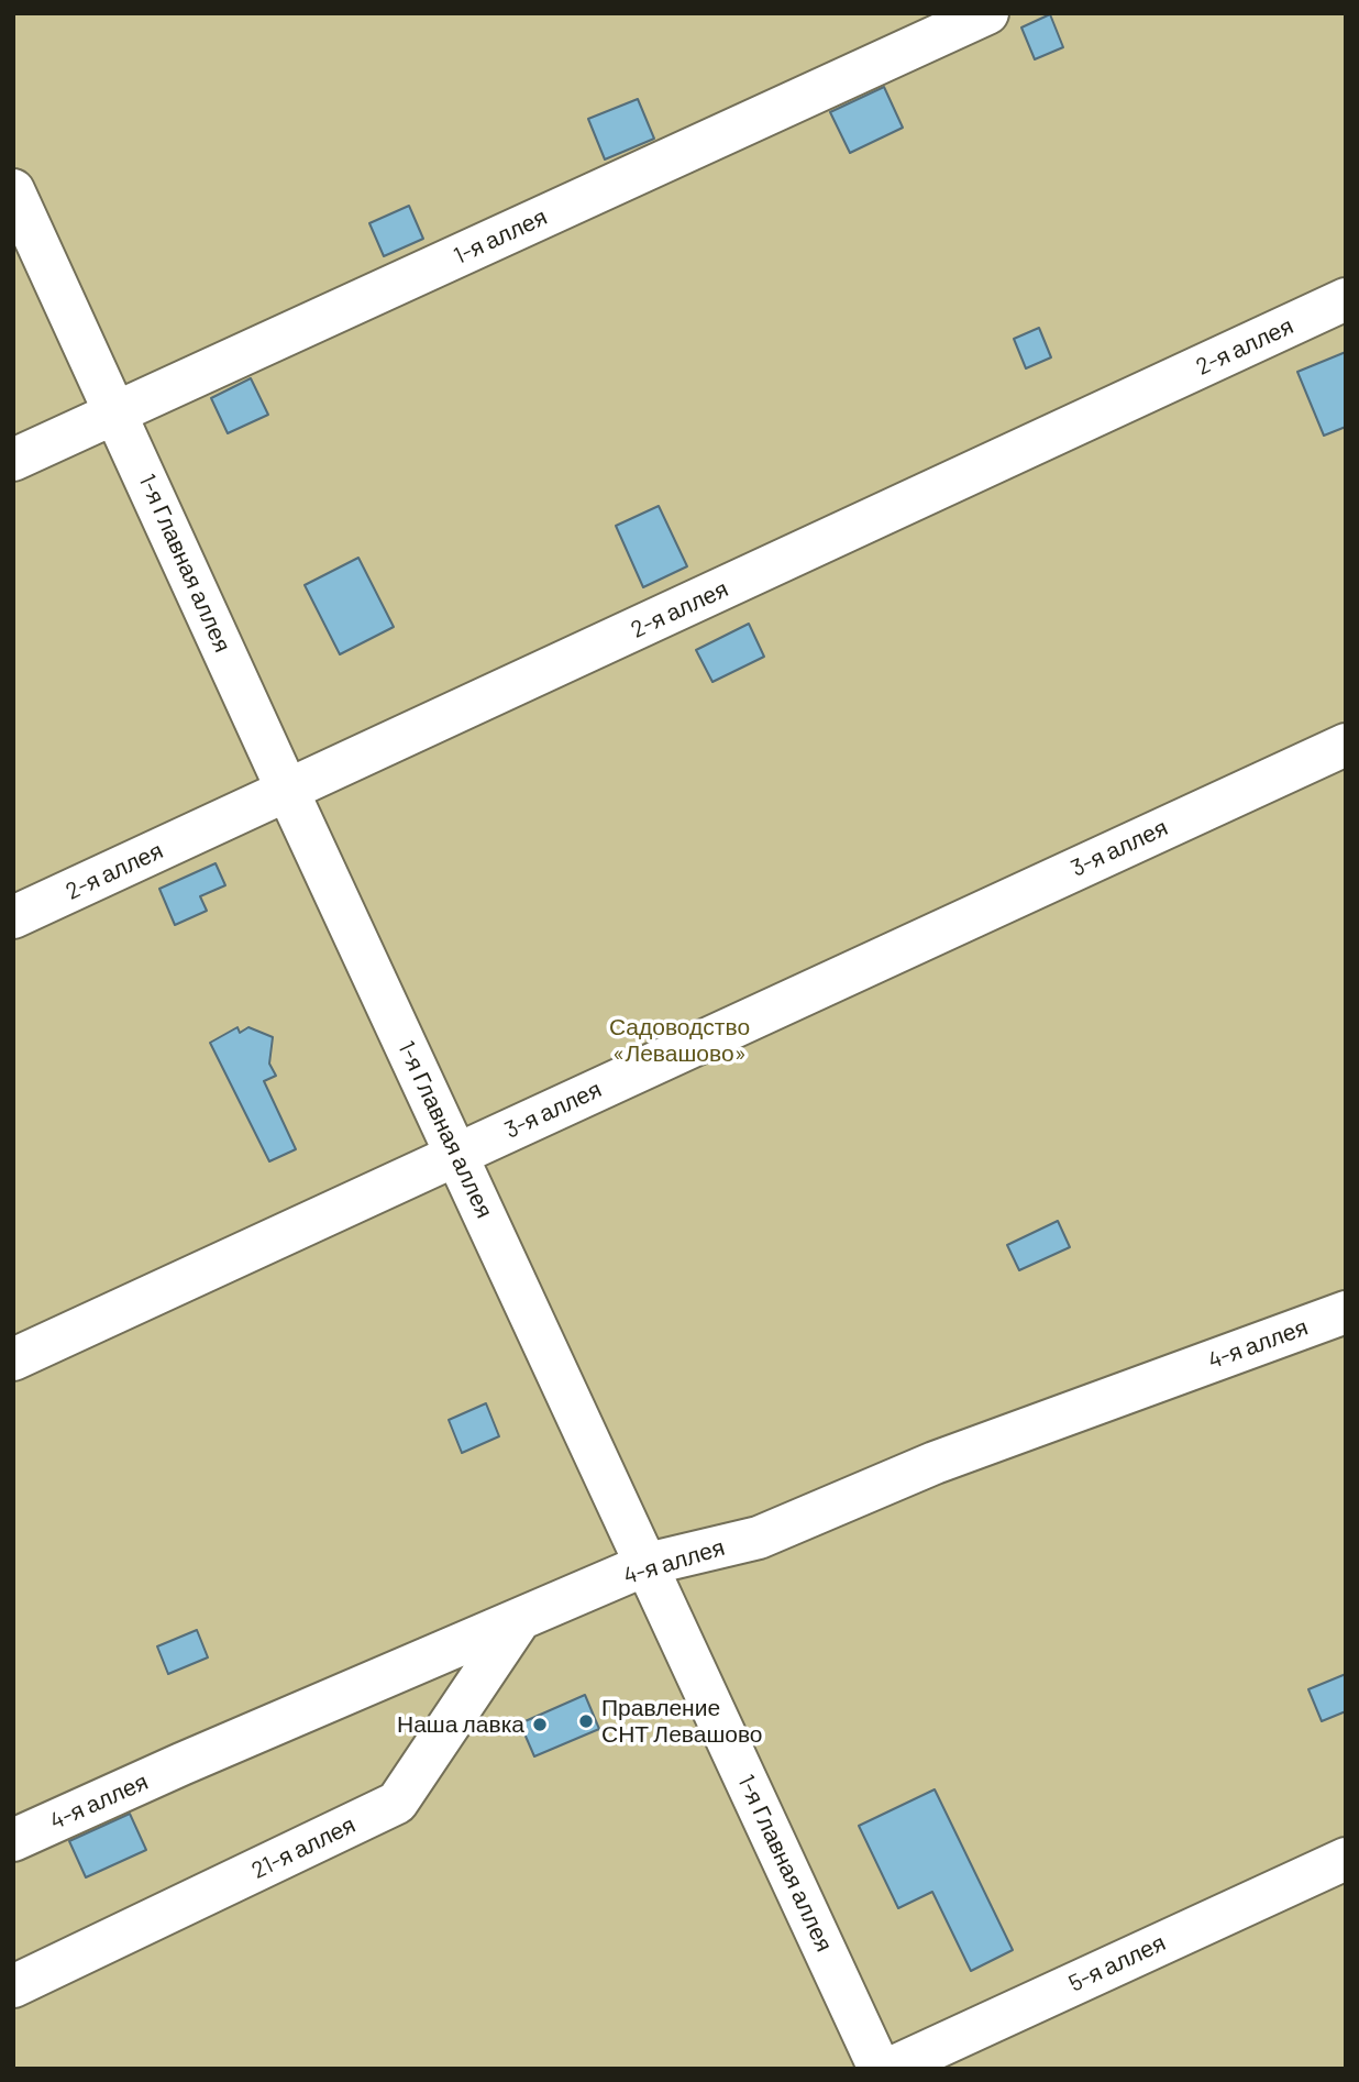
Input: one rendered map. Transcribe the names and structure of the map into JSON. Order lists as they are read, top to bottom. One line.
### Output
{"streets":{"street":["1-я аллея","2-я аллея","1-я Главная аллея","3-я аллея","4-я аллея","21-я аллея","5-я аллея"]},"crossings":[["1-я аллея","1-я Главная аллея"],["2-я аллея","1-я Главная аллея"],["1-я Главная аллея","3-я аллея"],["1-я Главная аллея","4-я аллея"],["4-я аллея","21-я аллея"]],"parks":["Садоводство «Левашово»"],"places":["Правление СНТ Левашово","Наша лавка"]}
